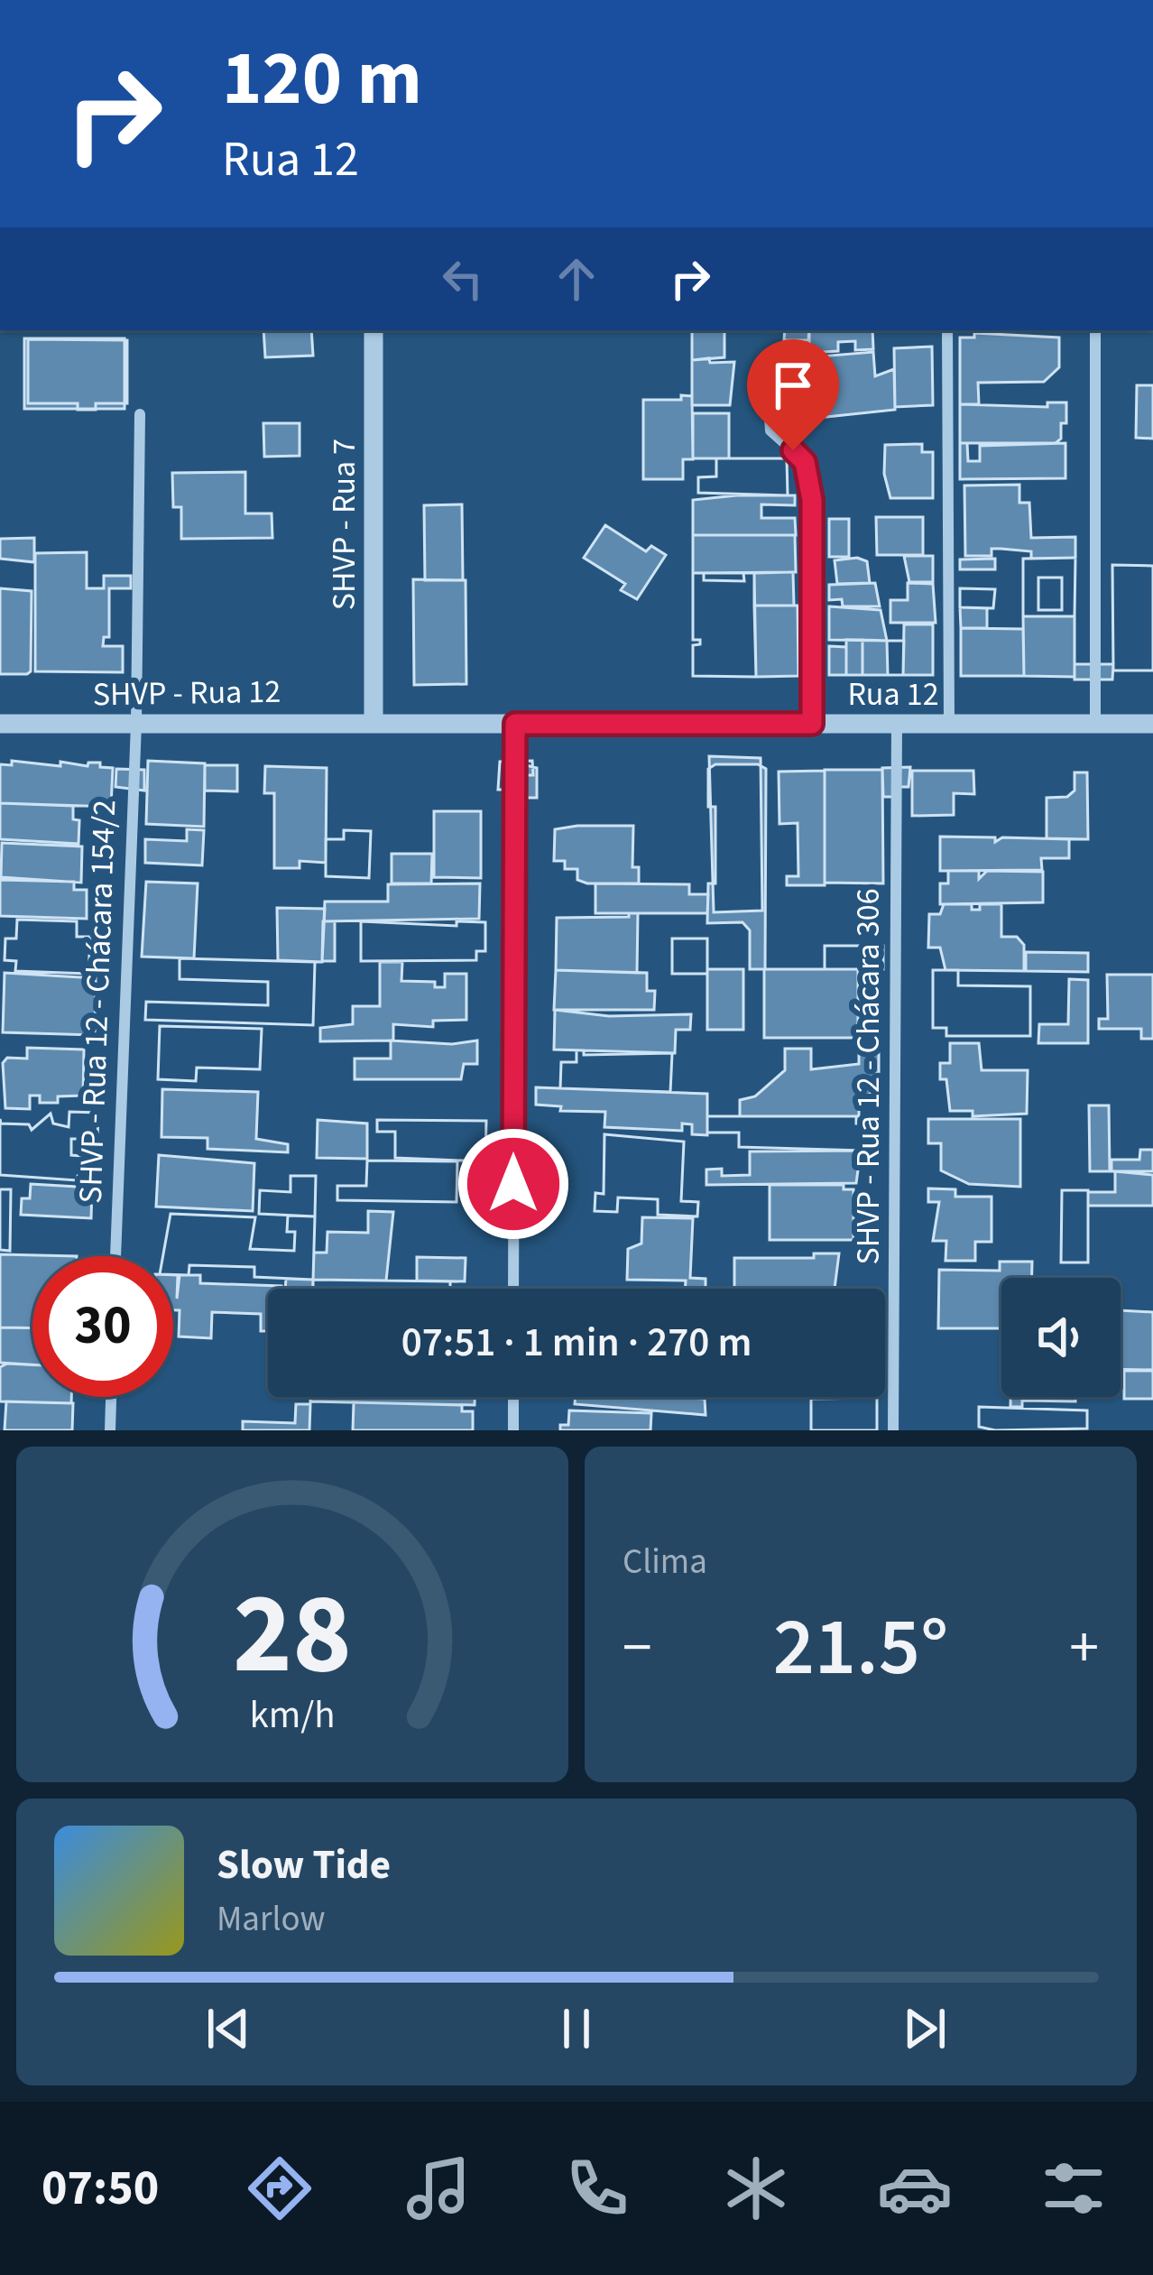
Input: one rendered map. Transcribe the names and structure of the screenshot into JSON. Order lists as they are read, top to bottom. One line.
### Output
{"streets":{"street":["SHVP - Rua 7","SHVP - Rua 12","Rua 12","SHVP - Rua 12 - Chácara 154/2","SHVP - Rua 12 - Chácara 306"]},"crossings":[["SHVP - Rua 7","SHVP - Rua 12"],["SHVP - Rua 7","Rua 12"],["SHVP - Rua 12","Rua 12"],["SHVP - Rua 12","SHVP - Rua 12 - Chácara 154/2"],["Rua 12","SHVP - Rua 12 - Chácara 306"]],"page":{"turn":["120 m","Rua 12"],"limit":"30","trip":"07:51 · 1 min · 270 m","tile":"Clima","heat":["−","21.5°","+"],"song":["Slow Tide","Marlow"],"tabs":"07:50","gauge":["28","km/h"]}}
